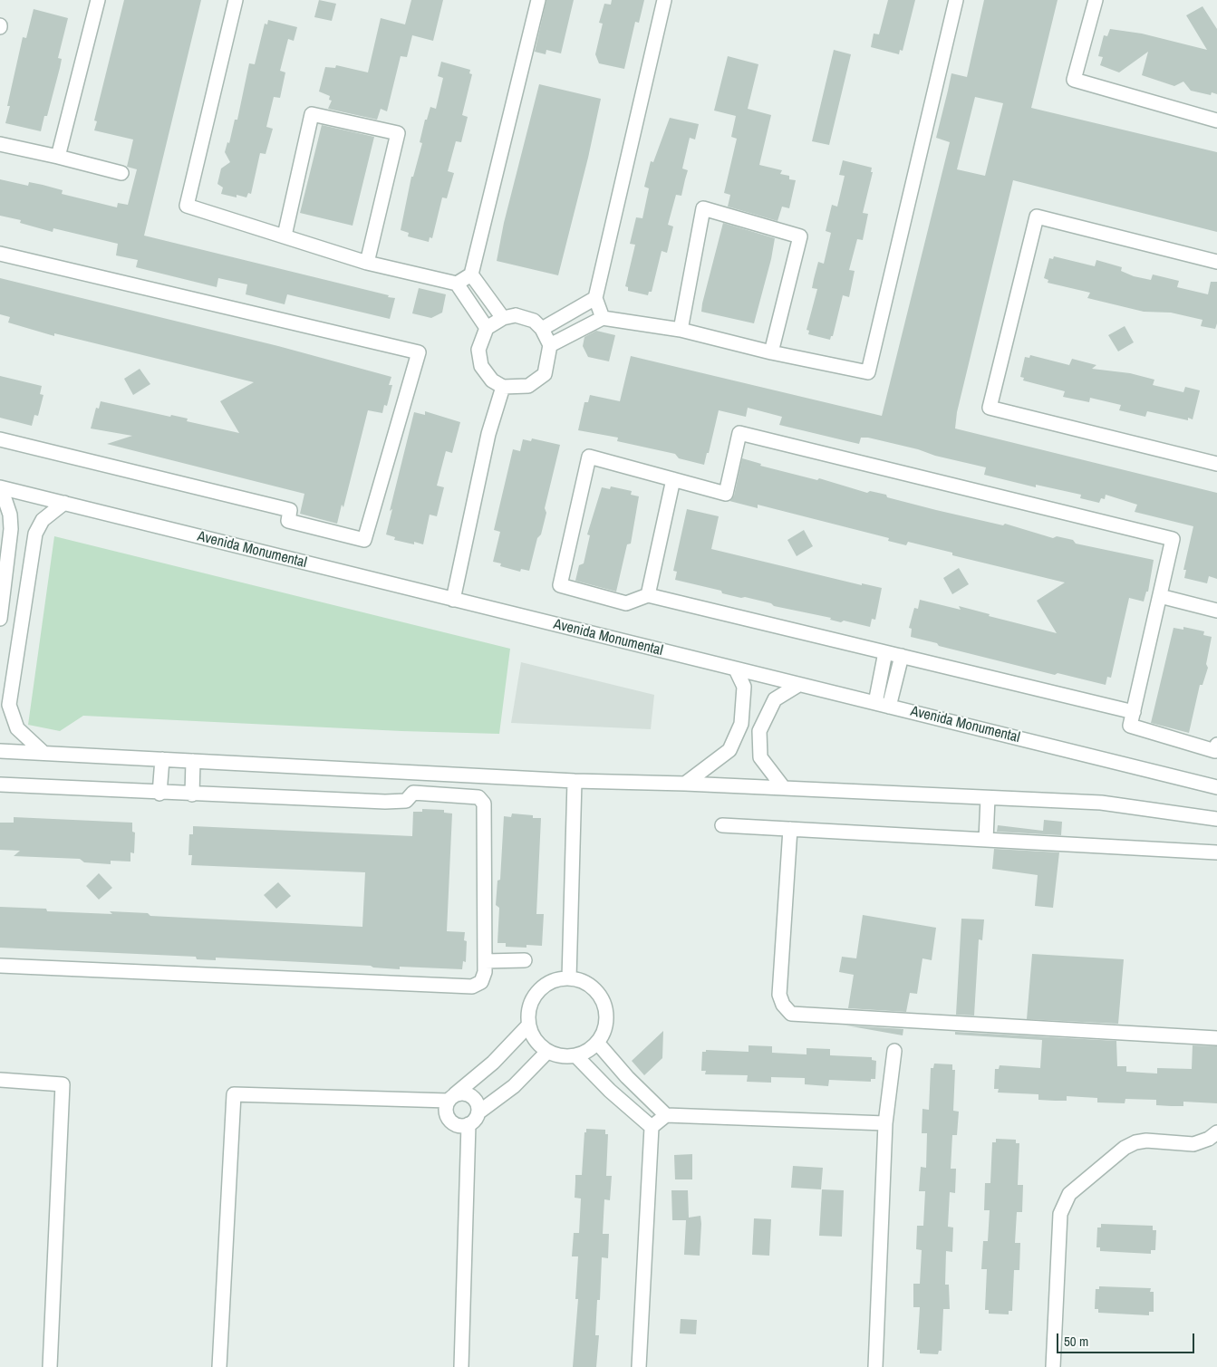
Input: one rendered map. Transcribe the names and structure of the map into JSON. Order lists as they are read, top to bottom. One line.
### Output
{"streets":{"street":["Avenida Monumental"]},"scale_bar":"50 m"}
